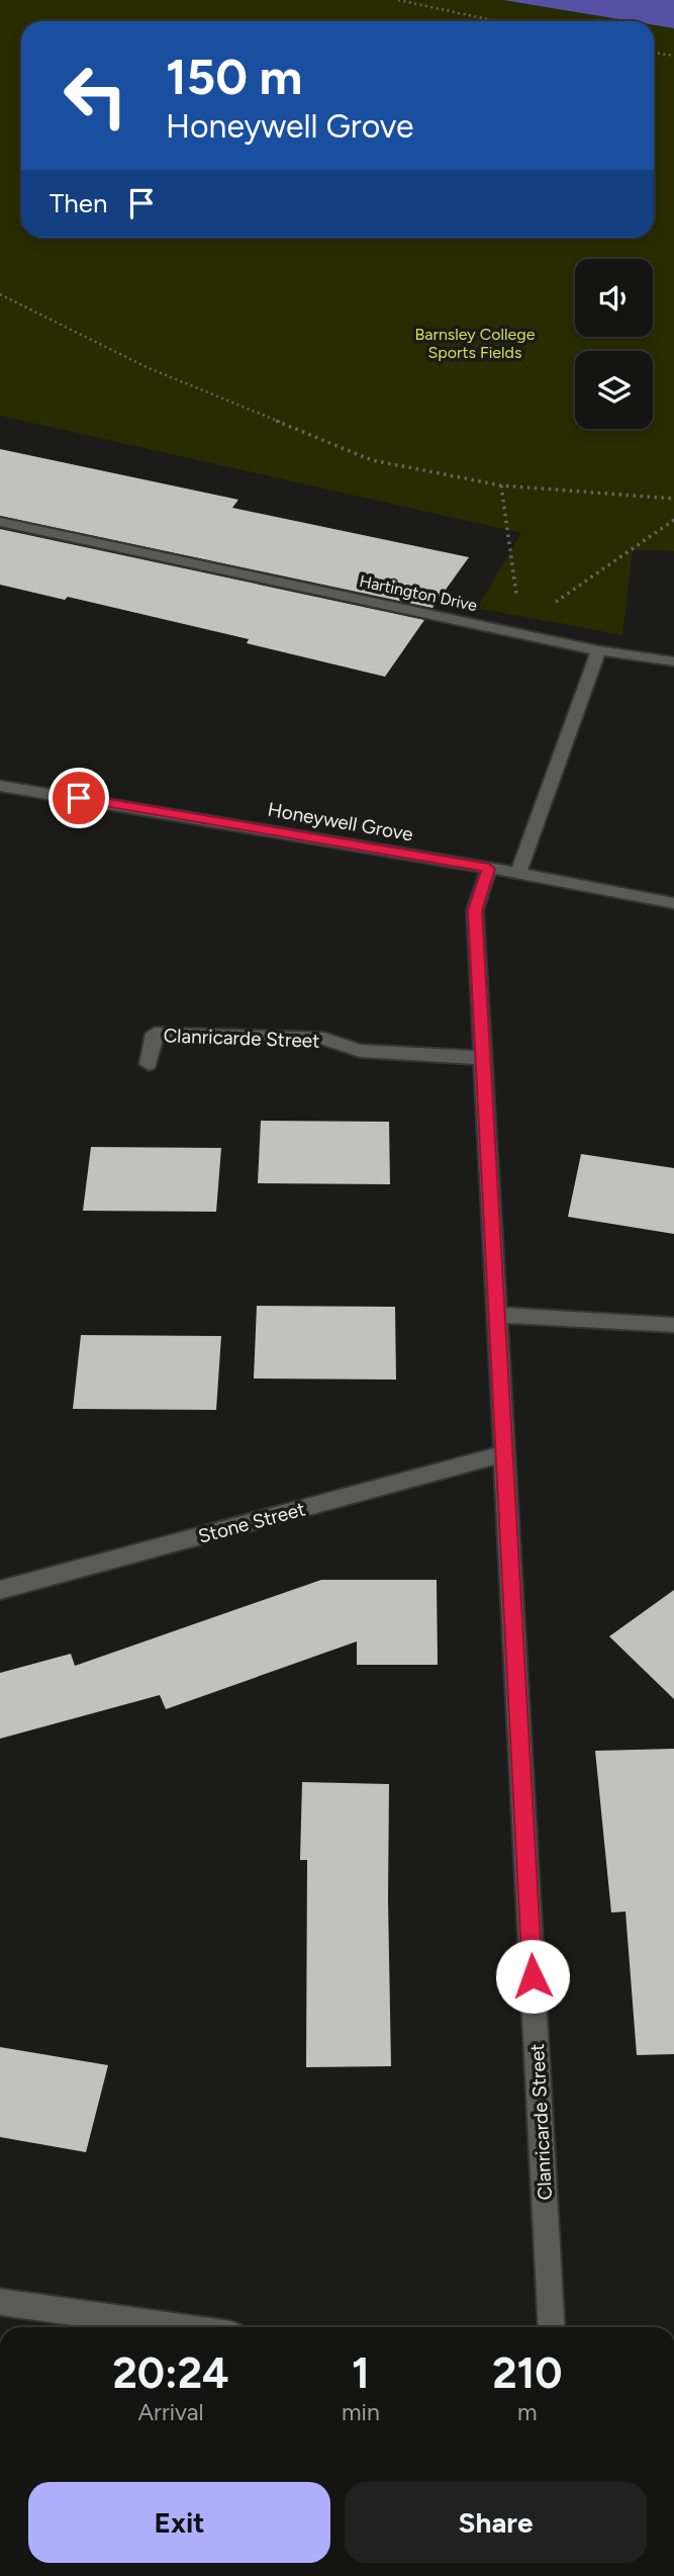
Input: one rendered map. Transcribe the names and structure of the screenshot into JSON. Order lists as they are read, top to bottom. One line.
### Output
{"streets":{"street":["Hartington Drive","Honeywell Grove","Clanricarde Street","Stone Street"]},"crossings":[["Honeywell Grove","Clanricarde Street"],["Clanricarde Street","Stone Street"]],"parks":["Barnsley College Sports Fields"],"page":{"turn":["150 m","Honeywell Grove"],"then":"Then","eta":["20:24","Arrival","1","min","210","m"],"buttons":["Exit","Share"]}}
